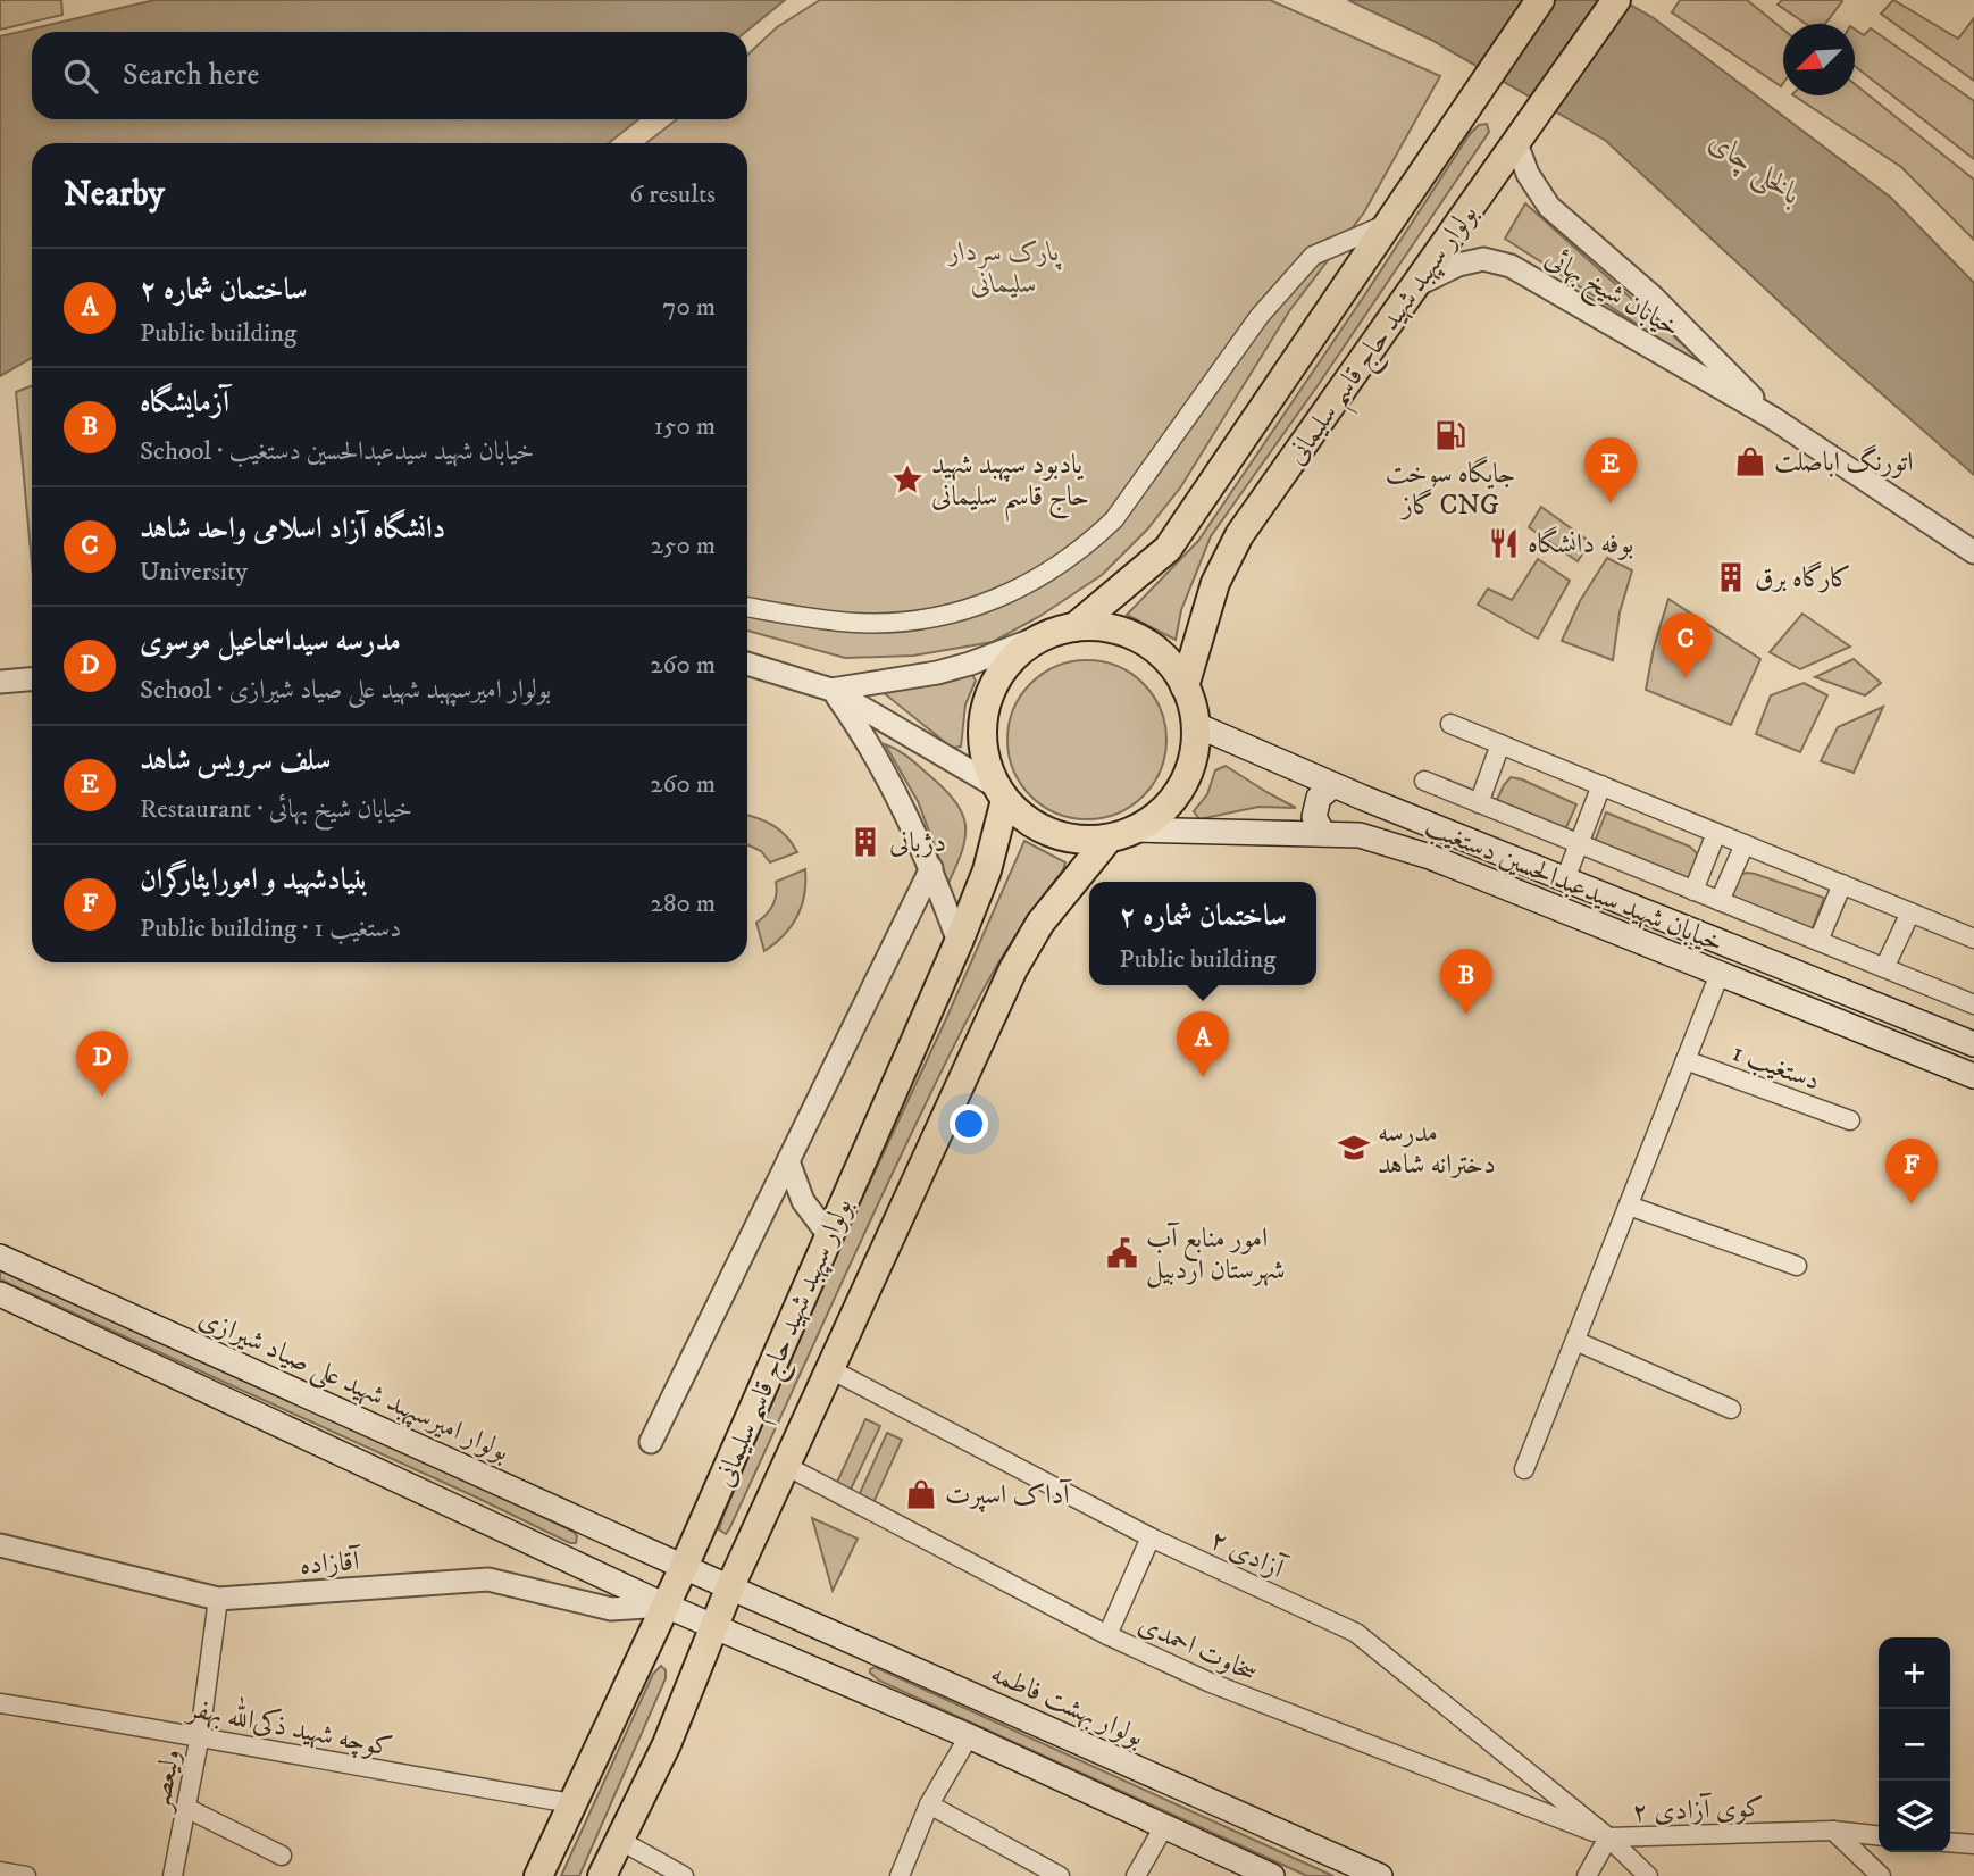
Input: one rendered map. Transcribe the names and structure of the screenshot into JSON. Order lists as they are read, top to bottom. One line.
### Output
{"streets":{"main road":["بولوار سپهبد شهید حاج قاسم سلیمانی","خیابان شهید سیدعبدالحسین دستغیب","بولوار امیرسپهبد شهید علی صیاد شیرازی","بولوار بهشت فاطمه"],"street":["خیابان شیخ بهائی","دستغیب 1","آزادی ۲","آقازاده","سخاوت احمدی","کوچه شهید ذکی‌الله بهفر","ولیعصر","کوی آزادی ۲"]},"crossings":[["خیابان شیخ بهائی","بولوار سپهبد شهید حاج قاسم سلیمانی"],["بولوار سپهبد شهید حاج قاسم سلیمانی","خیابان شهید سیدعبدالحسین دستغیب"],["بولوار سپهبد شهید حاج قاسم سلیمانی","بولوار امیرسپهبد شهید علی صیاد شیرازی"],["بولوار سپهبد شهید حاج قاسم سلیمانی","آزادی ۲"],["بولوار سپهبد شهید حاج قاسم سلیمانی","آقازاده"],["بولوار سپهبد شهید حاج قاسم سلیمانی","سخاوت احمدی"],["بولوار سپهبد شهید حاج قاسم سلیمانی","بولوار بهشت فاطمه"],["بولوار سپهبد شهید حاج قاسم سلیمانی","کوچه شهید ذکی‌الله بهفر"],["بولوار امیرسپهبد شهید علی صیاد شیرازی","بولوار بهشت فاطمه"],["آزادی ۲","سخاوت احمدی"],["آزادی ۲","کوی آزادی ۲"],["آقازاده","ولیعصر"],["سخاوت احمدی","کوی آزادی ۲"],["کوچه شهید ذکی‌الله بهفر","ولیعصر"]],"water":["بالخلی چای"],"parks":["پارک سردار سلیمانی"],"places":{"fuel station":["جایگاه سوخت گاز CNG"],"shop":["اتورنگ اباصلت","آداک اسپرت"],"place":["یادبود سپهبد شهید حاج قاسم سلیمانی"],"restaurant":["بوفه دانشگاه"],"building":["کارگاه برق","دژبانی"],"school or university":["مدرسه دخترانه شاهد"],"public building":["امور منابع آب شهرستان اردبیل"]},"north":"bottom left","page":{"search":"Search here","heading":["Nearby","6 results"],"list":[{"mark":"A","name":"ساختمان شماره ۲","note":"Public building","value":"70 m"},{"mark":"B","name":"آزمایشگاه","note":"School · خیابان شهید سیدعبدالحسین دستغیب","value":"150 m"},{"mark":"C","name":"دانشگاه آزاد اسلامی واحد شاهد","note":"University","value":"250 m"},{"mark":"D","name":"مدرسه سیداسماعیل موسوی","note":"School · بولوار امیرسپهبد شهید علی صیاد شیرازی","value":"260 m"},{"mark":"E","name":"سلف سرویس شاهد","note":"Restaurant · خیابان شیخ بهائی","value":"260 m"},{"mark":"F","name":"بنیادشهید و امورایثارگران","note":"Public building · دستغیب 1","value":"280 m"}],"pins":["E","C","B","A","D","F"],"popup":["ساختمان شماره ۲","Public building"],"map_buttons":["+","−"]}}
